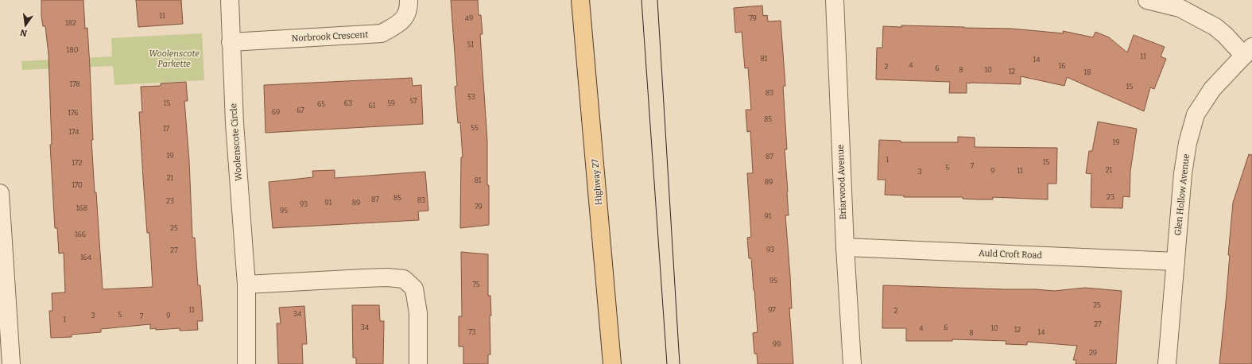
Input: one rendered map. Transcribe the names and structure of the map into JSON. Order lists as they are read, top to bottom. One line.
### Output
{"streets":{"main road":["Highway 27"],"street":["Norbrook Crescent","Woolenscote Circle","Briarwood Avenue","Glen Hollow Avenue","Auld Croft Road"]},"crossings":[["Norbrook Crescent","Woolenscote Circle"],["Briarwood Avenue","Auld Croft Road"],["Glen Hollow Avenue","Auld Croft Road"]],"parks":["Woolenscote Parkette"],"house_numbers":["11","49","79","182","51","180","11","81","14","4","16","2","6","8","10","12","18","178","15","83","53","57","15","63","59","65","61","67","69","176","85","55","17","174","19","19","87","1","15","172","7","5","21","9","11","3","21","81","89","170","23","85","87","83","23","91","89","93","79","168","95","91","25","166","93","27","164","95","75","25","11","97","2","34","5","3","9","7","1","27","34","6","4","10","12","73","14","8","99","29"],"north":"bottom"}
